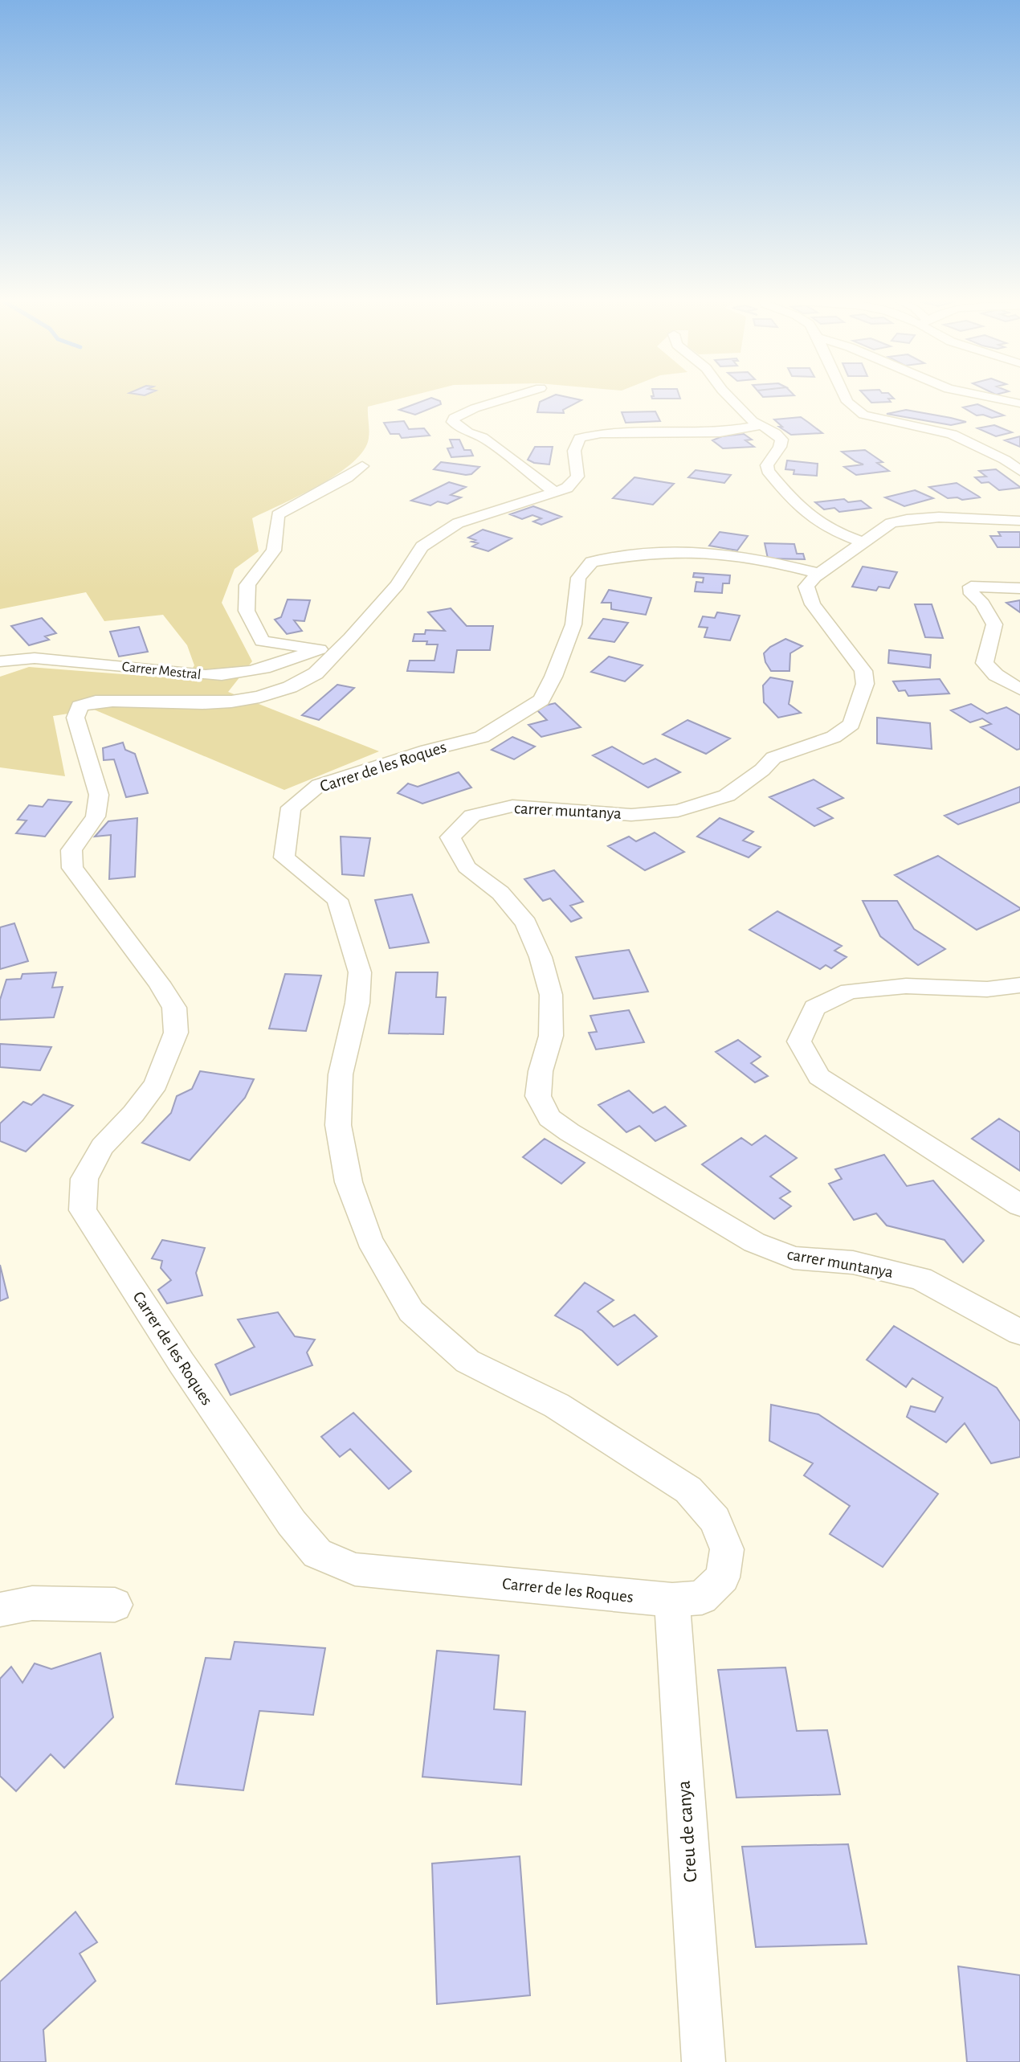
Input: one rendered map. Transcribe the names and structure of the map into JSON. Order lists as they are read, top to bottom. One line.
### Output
{"streets":{"street":["Carrer Mestral","Carrer de les Roques","carrer muntanya","Creu de canya"]},"crossings":[["Carrer Mestral","Carrer de les Roques"],["Carrer de les Roques","carrer muntanya"],["Carrer de les Roques","Creu de canya"]]}
